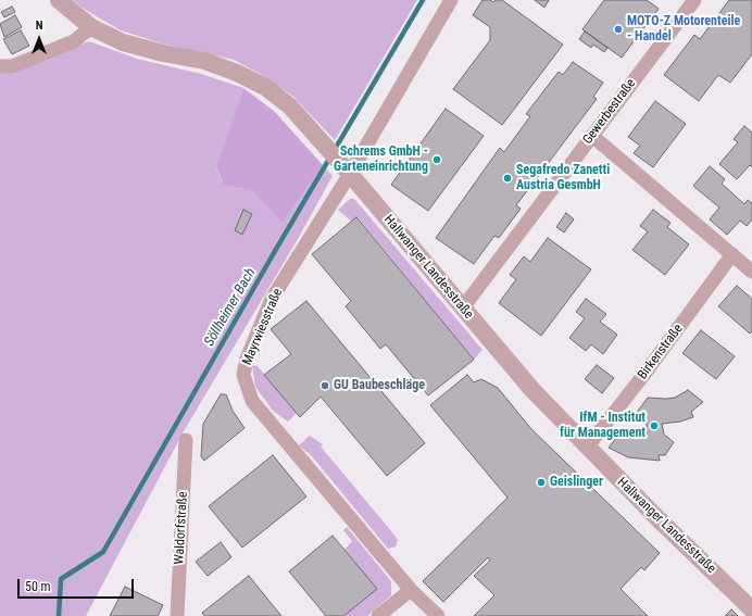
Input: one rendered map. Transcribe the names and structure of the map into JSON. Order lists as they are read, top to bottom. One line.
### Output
{"streets":{"street":["Gewerbestraße","Hallwanger Landesstraße","Mayrwiesstraße","Birkenstraße","Waldorfstraße"]},"crossings":[["Gewerbestraße","Hallwanger Landesstraße"],["Hallwanger Landesstraße","Mayrwiesstraße"],["Hallwanger Landesstraße","Birkenstraße"]],"water":["Söllheimer Bach"],"places":["MOTO-Z Motorenteile - Handel","Schrems GmbH - Garteneinrichtung","Segafredo Zanetti Austria GesmbH","GU Baubeschläge","IfM - Institut für Management","Geislinger"],"scale_bar":"50 m","north":"top"}
